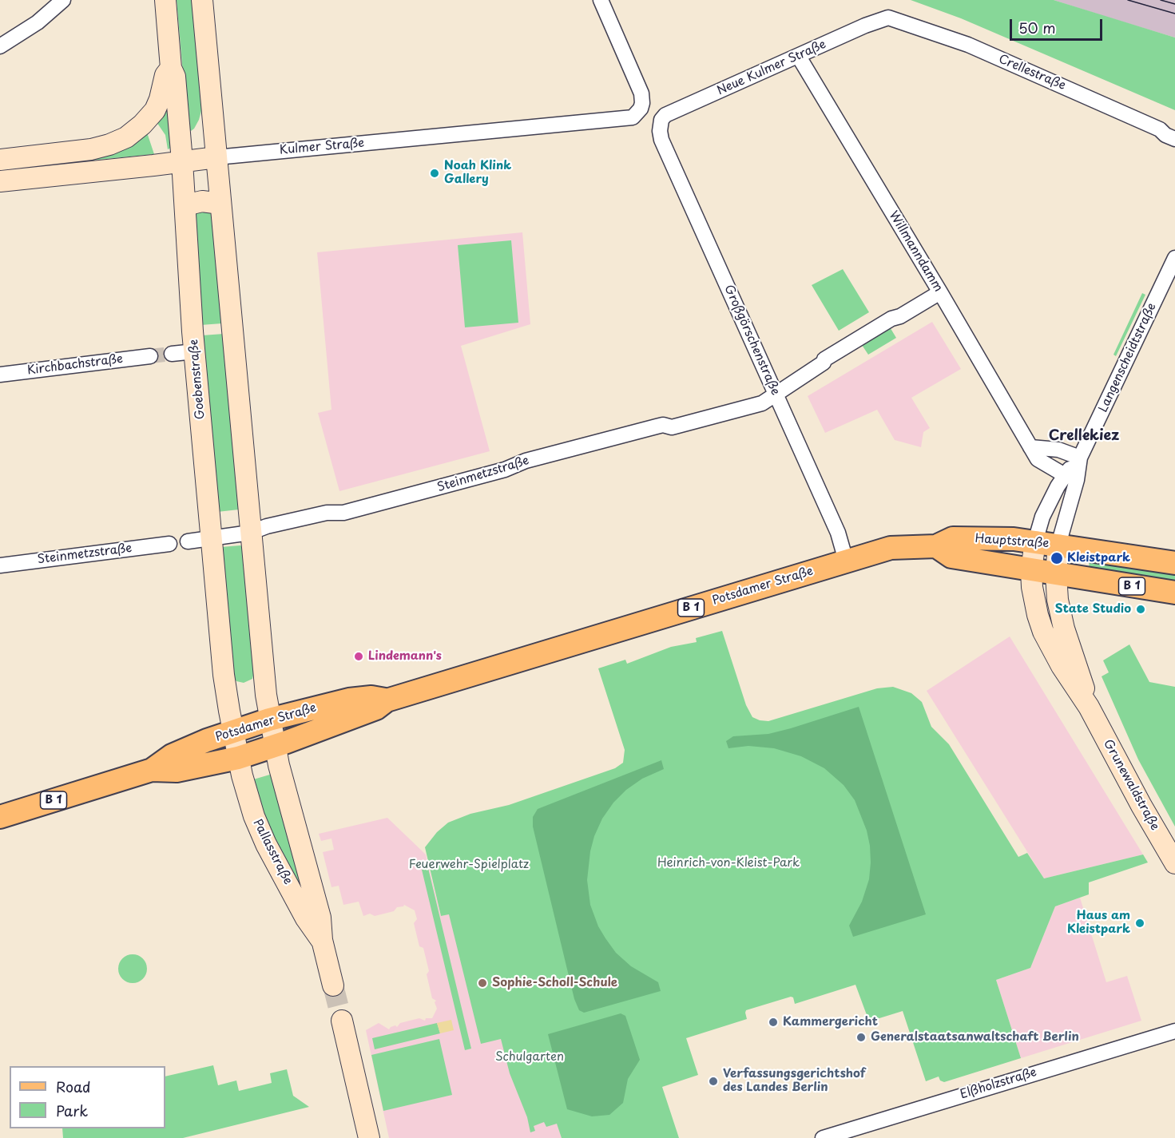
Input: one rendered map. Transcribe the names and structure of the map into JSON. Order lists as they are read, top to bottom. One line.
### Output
{"streets":{"main road":["Kulmer Straße","Goebenstraße","Hauptstraße","Potsdamer Straße","B 1","Grunewaldstraße","Pallasstraße"],"street":["Neue Kulmer Straße","Crellestraße","Willmanndamm","Großgörschenstraße","Langenscheidtstraße","Kirchbachstraße","Steinmetzstraße","Elßholzstraße"]},"crossings":[["Neue Kulmer Straße","Crellestraße"],["Neue Kulmer Straße","Willmanndamm"],["Neue Kulmer Straße","Großgörschenstraße"],["Kulmer Straße","Goebenstraße"],["Willmanndamm","Langenscheidtstraße"],["Willmanndamm","Steinmetzstraße"],["Großgörschenstraße","Steinmetzstraße"],["Großgörschenstraße","Potsdamer Straße"],["Langenscheidtstraße","Hauptstraße"],["Langenscheidtstraße","Grunewaldstraße"],["Goebenstraße","Steinmetzstraße"],["Goebenstraße","Potsdamer Straße"],["Goebenstraße","Pallasstraße"],["Hauptstraße","Potsdamer Straße"],["Hauptstraße","B 1"],["Hauptstraße","Grunewaldstraße"],["Potsdamer Straße","B 1"],["Potsdamer Straße","Pallasstraße"],["B 1","Grunewaldstraße"]],"districts":["Crellekiez"],"parks":["Heinrich-von-Kleist-Park","Feuerwehr-Spielplatz","Schulgarten"],"places":["Noah Klink Gallery","Kleistpark","State Studio","Lindemann's","Haus am Kleistpark","Sophie-Scholl-Schule","Kammergericht","Generalstaatsanwaltschaft Berlin","Verfassungsgerichtshof des Landes Berlin"],"legend":["Road","Park"],"scale_bar":"50 m"}
